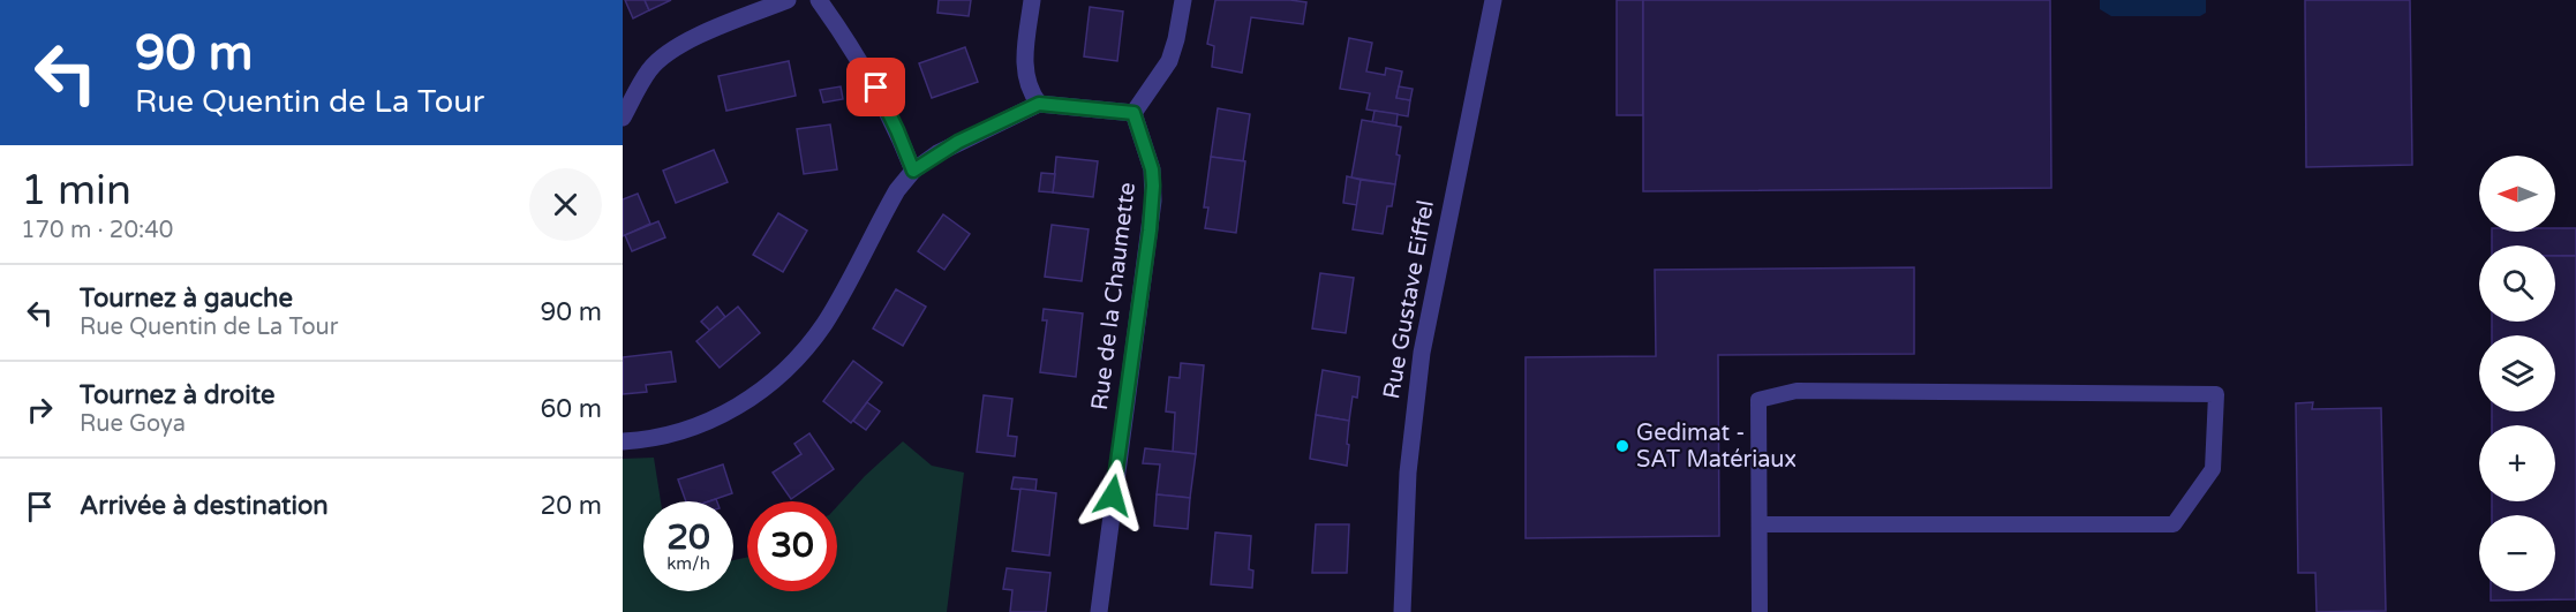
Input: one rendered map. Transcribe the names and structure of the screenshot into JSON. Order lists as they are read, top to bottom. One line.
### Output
{"streets":{"street":["Rue de la Chaumette","Rue Gustave Eiffel"]},"places":["Gedimat - SAT Matériaux"],"north":"left","page":{"turn":["90 m","Rue Quentin de La Tour"],"heading":["1 min","170 m · 20:40"],"map_buttons":["+","−"],"list":[{"name":"Tournez à gauche","note":"Rue Quentin de La Tour","value":"90 m"},{"name":"Tournez à droite","note":"Rue Goya","value":"60 m"},{"name":"Arrivée à destination","value":"20 m"}],"speed":"20 km/h","limit":"30"}}
